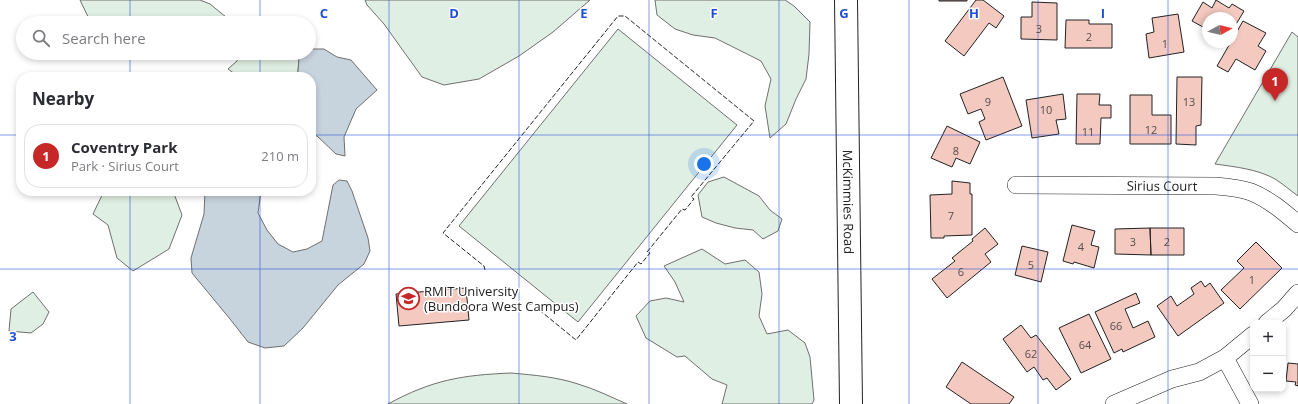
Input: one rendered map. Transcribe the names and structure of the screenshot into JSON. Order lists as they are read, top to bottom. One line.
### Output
{"streets":{"main road":["McKimmies Road"],"street":["Sirius Court"]},"places":{"school or university":["RMIT University (Bundoora West Campus)"]},"house_numbers":["3","2","1","9","13","10","12","11","8","7","3","2","4","5","6","1","66","64","62"],"north":"right","page":{"search":"Search here","pins":"1","heading":"Nearby","list":[{"mark":"1","name":"Coventry Park","note":"Park · Sirius Court","value":"210 m"}],"map_buttons":["+","−"]},"grid":{"columns":["C","D","E","F","G","H","I"],"rows":["3"]}}
